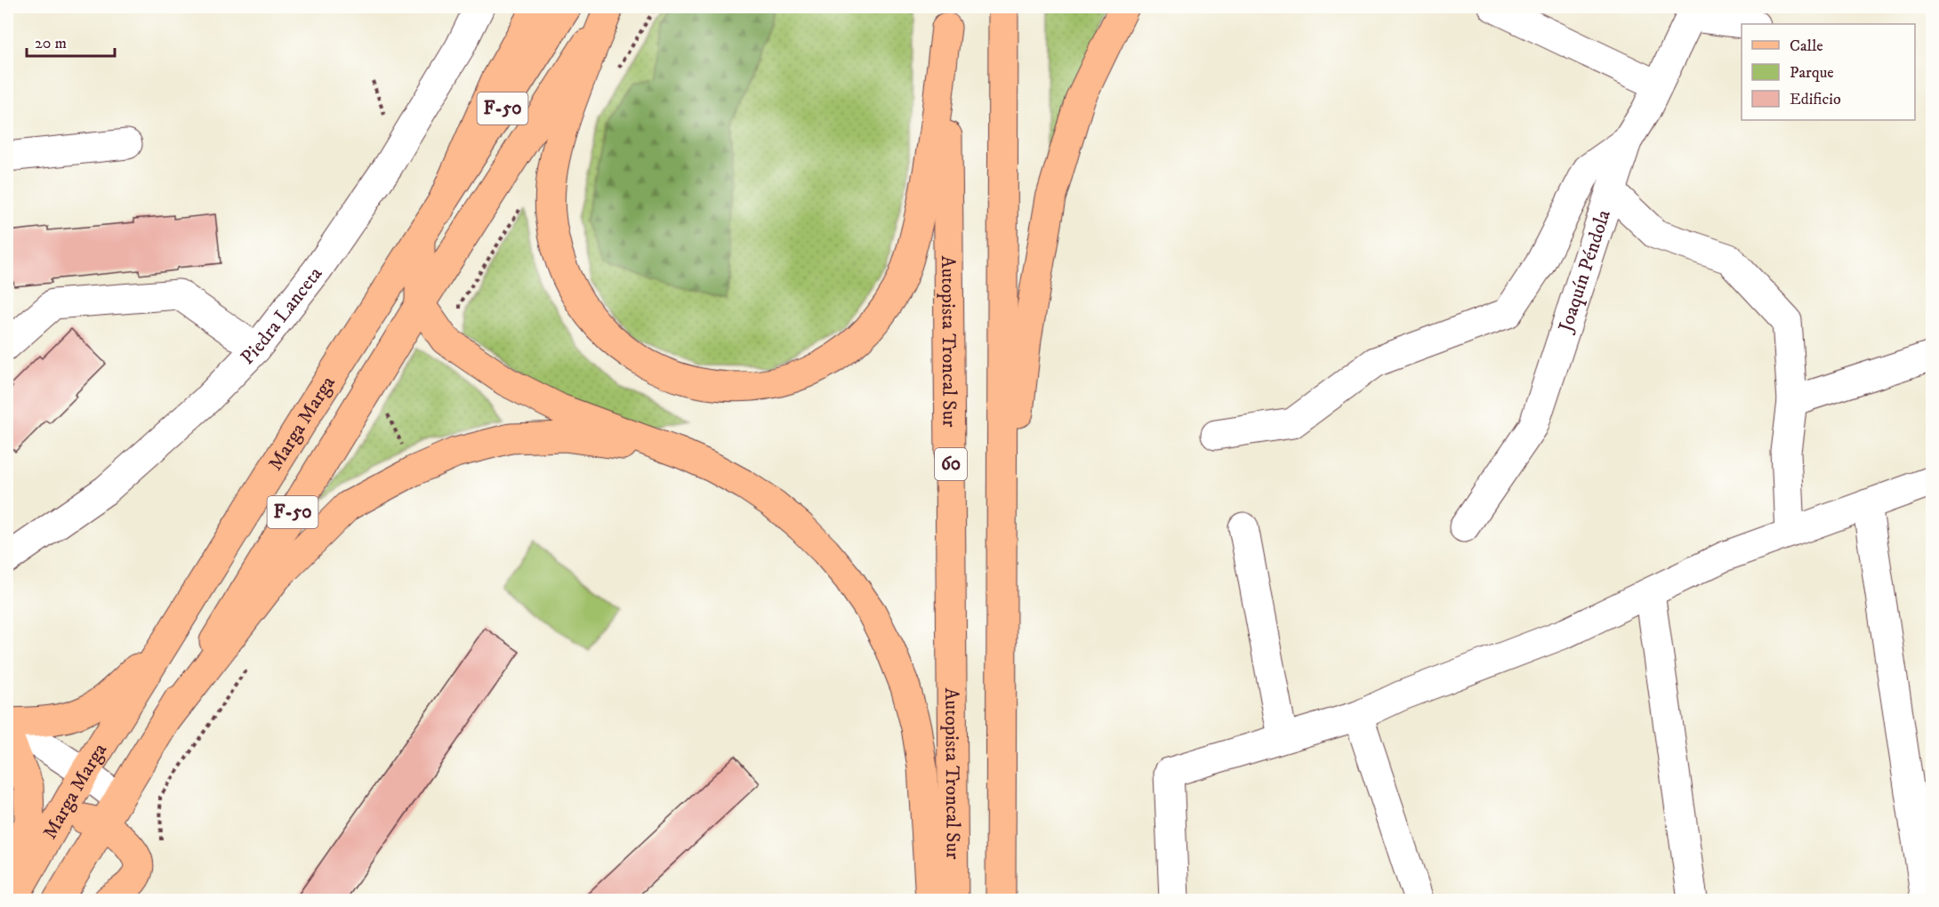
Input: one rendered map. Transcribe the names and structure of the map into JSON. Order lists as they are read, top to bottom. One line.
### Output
{"streets":{"main road":["F-50","Autopista Troncal Sur","Marga Marga","60"],"street":["Joaquín Péndola","Piedra Lanceta"]},"legend":["Calle","Parque","Edificio"],"scale_bar":"20 m"}
